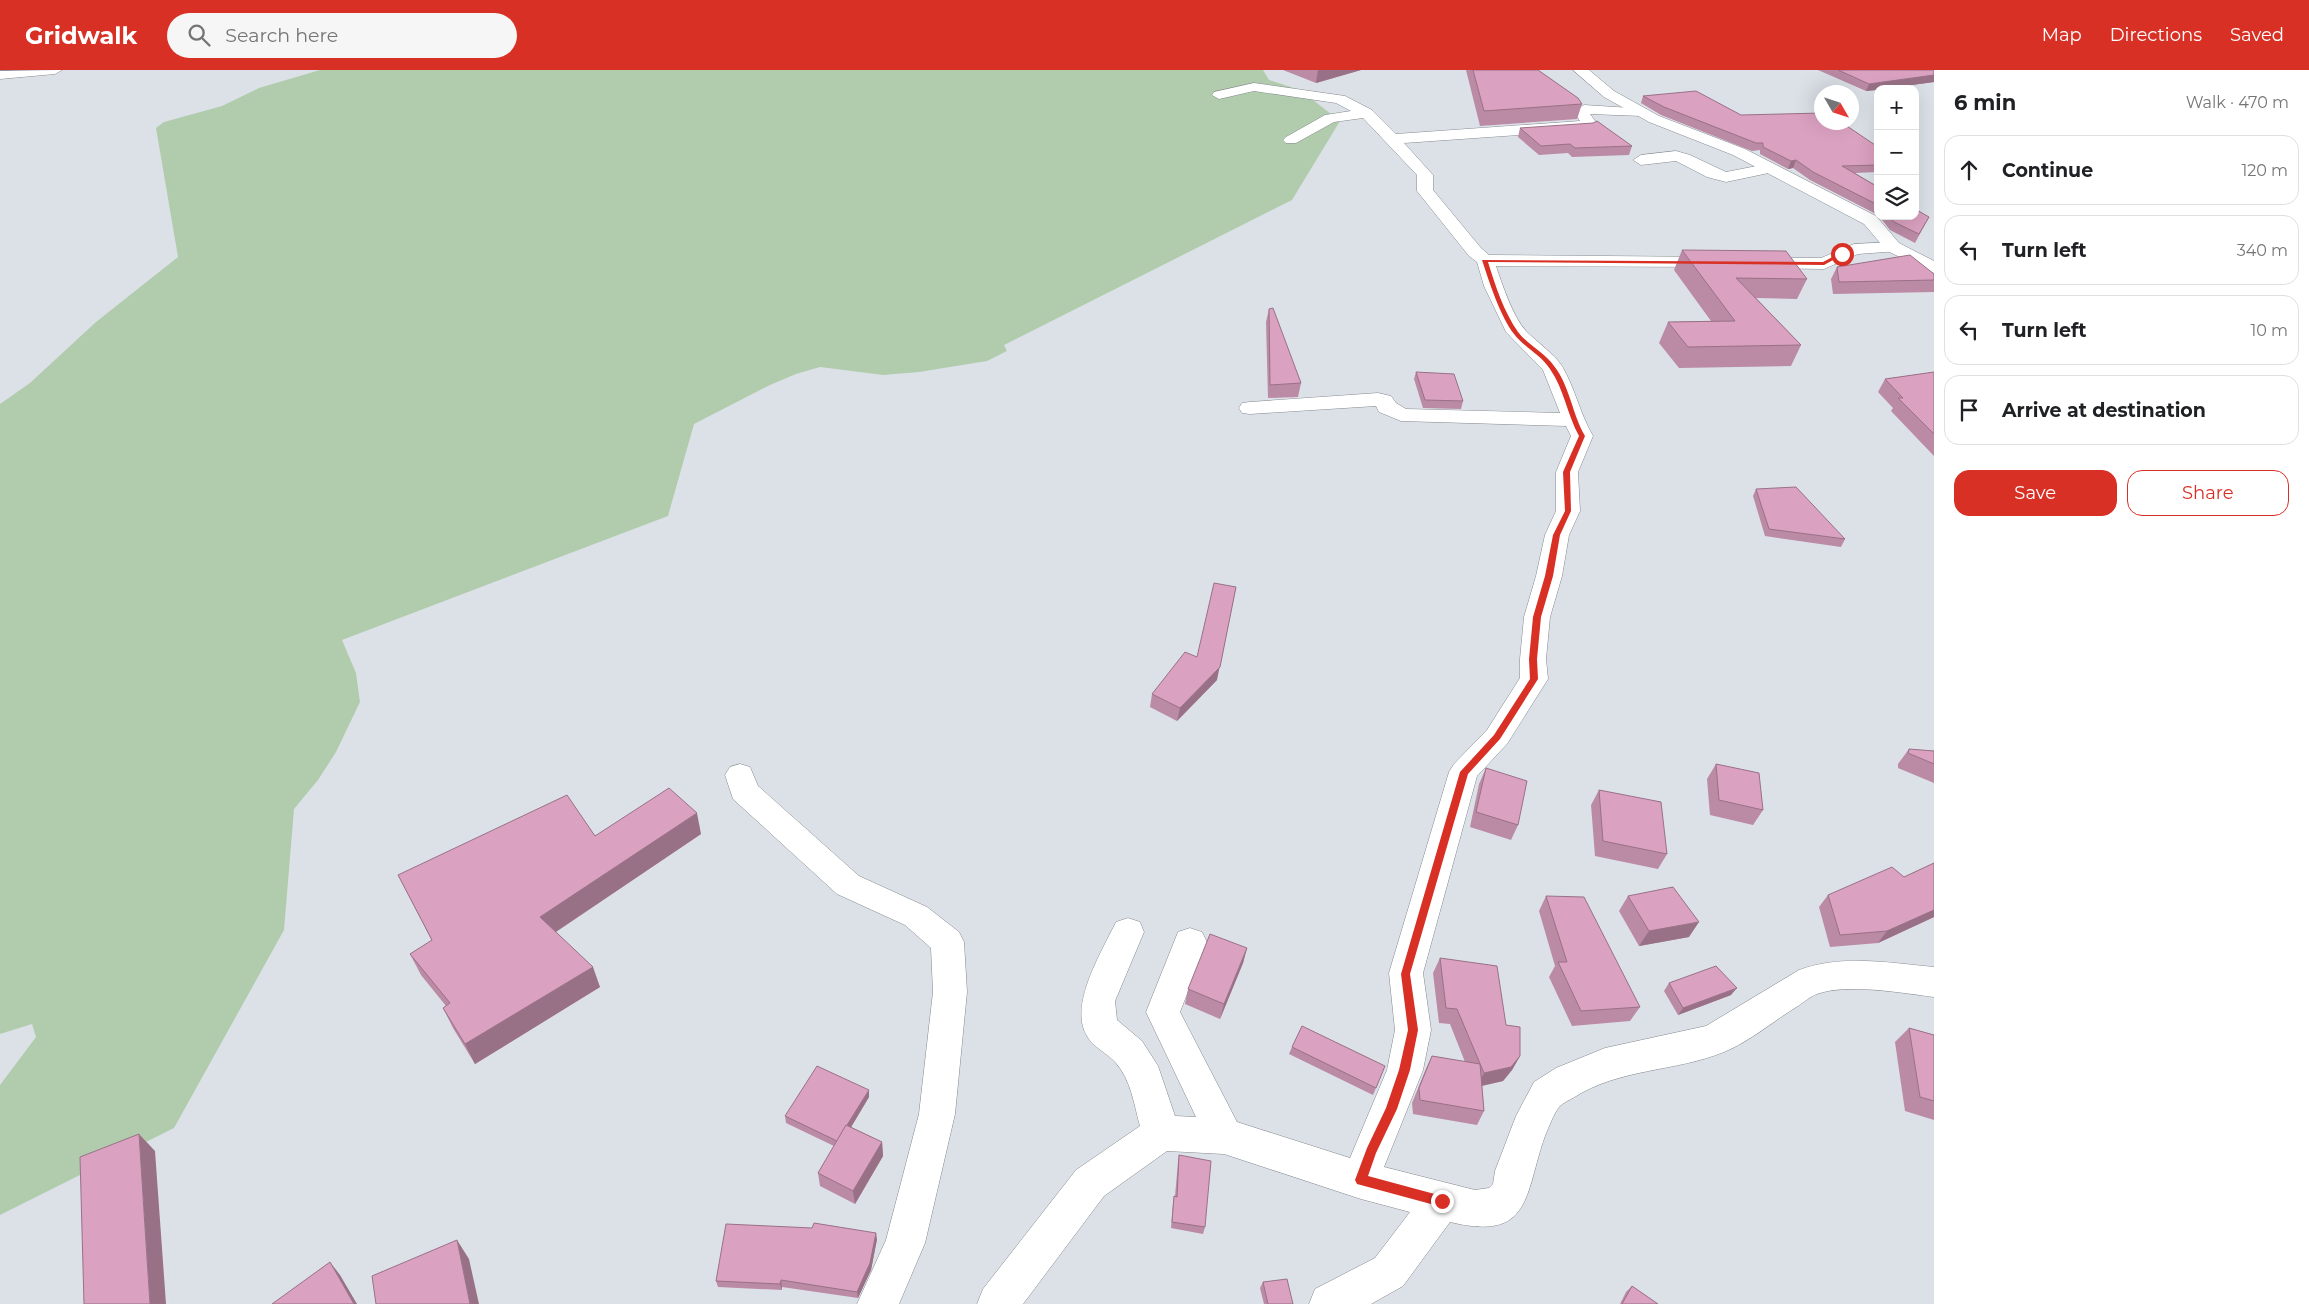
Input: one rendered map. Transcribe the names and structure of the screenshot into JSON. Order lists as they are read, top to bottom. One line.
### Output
{"north":"bottom right","page":{"header":"Gridwalk","search":"Search here","nav":["Map","Directions","Saved"],"heading":["6 min","Walk · 470 m"],"map_buttons":["+","−"],"list":[["Continue","120 m"],["Turn left","340 m"],["Turn left","10 m"],"Arrive at destination"],"buttons":["Save","Share"]}}
